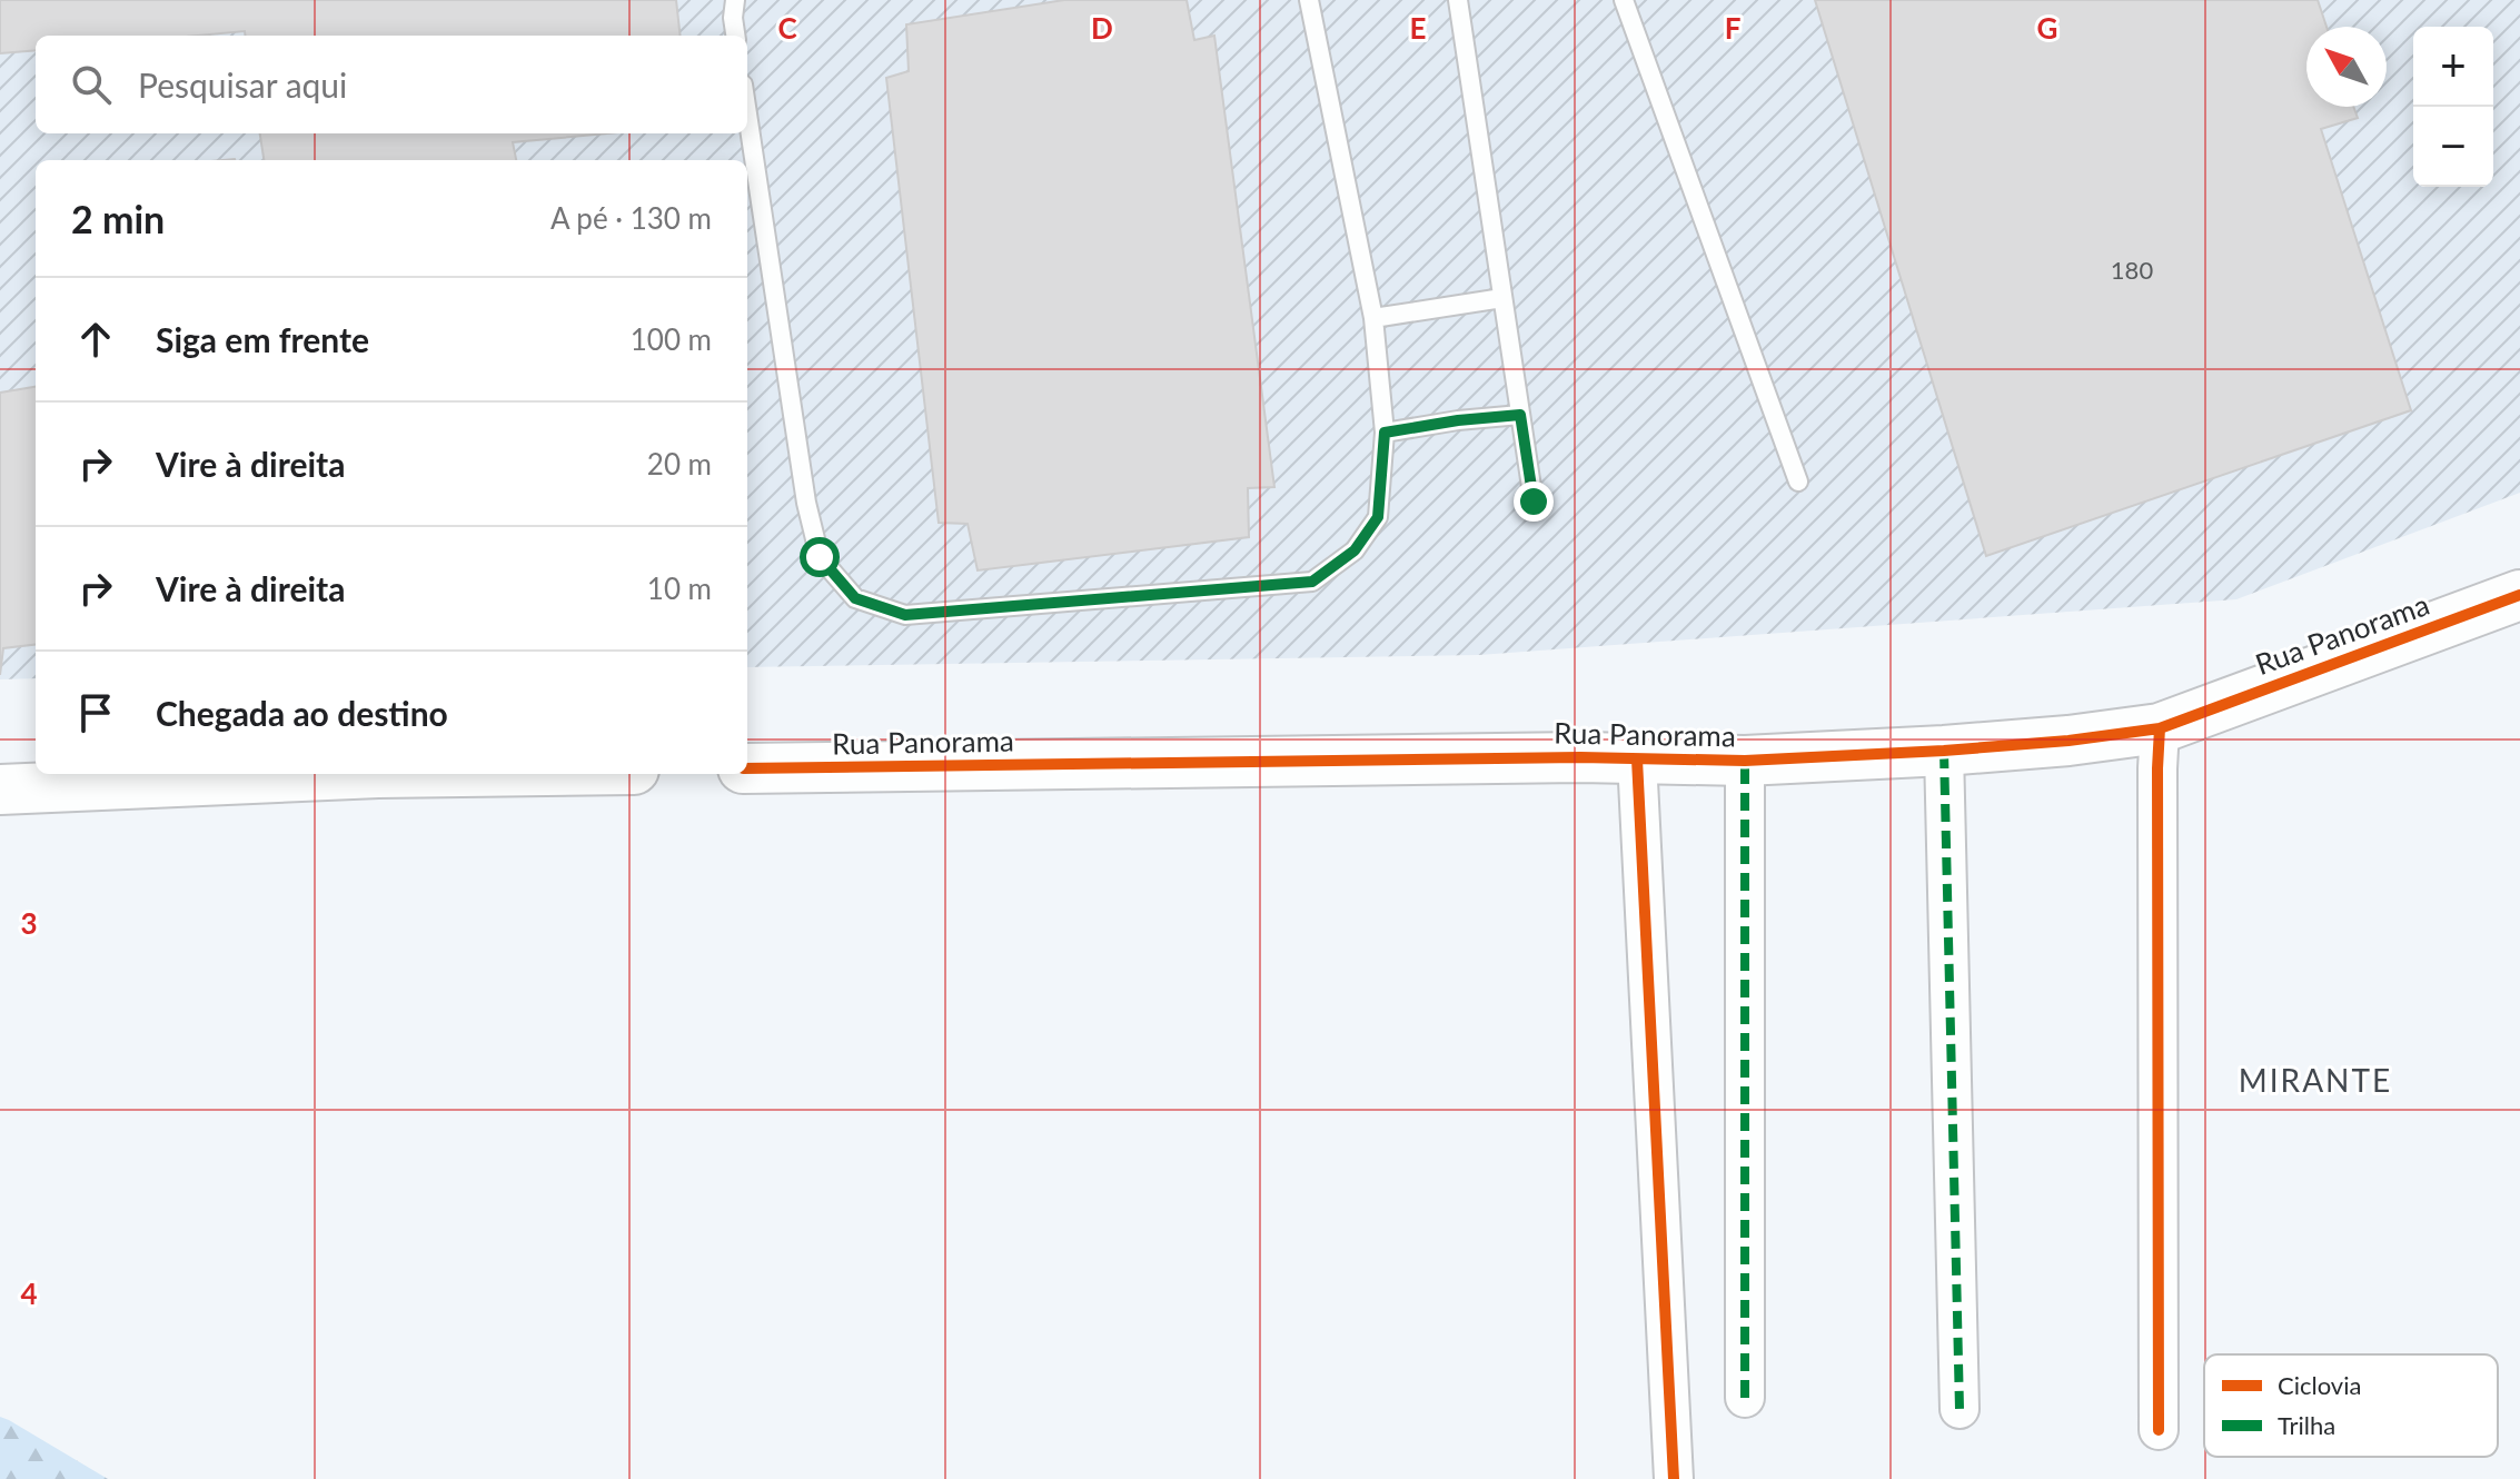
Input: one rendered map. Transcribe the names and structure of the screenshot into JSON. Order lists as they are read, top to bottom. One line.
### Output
{"streets":{"street":["Rua Panorama"]},"districts":["MIRANTE"],"house_numbers":["180"],"legend":["Ciclovia","Trilha"],"north":"top left","page":{"map_buttons":["+","−"],"search":"Pesquisar aqui","heading":["2 min","A pé · 130 m"],"list":[["Siga em frente","100 m"],["Vire à direita","20 m"],["Vire à direita","10 m"],"Chegada ao destino"]},"grid":{"columns":["C","D","E","F","G"],"rows":["3","4"]}}
